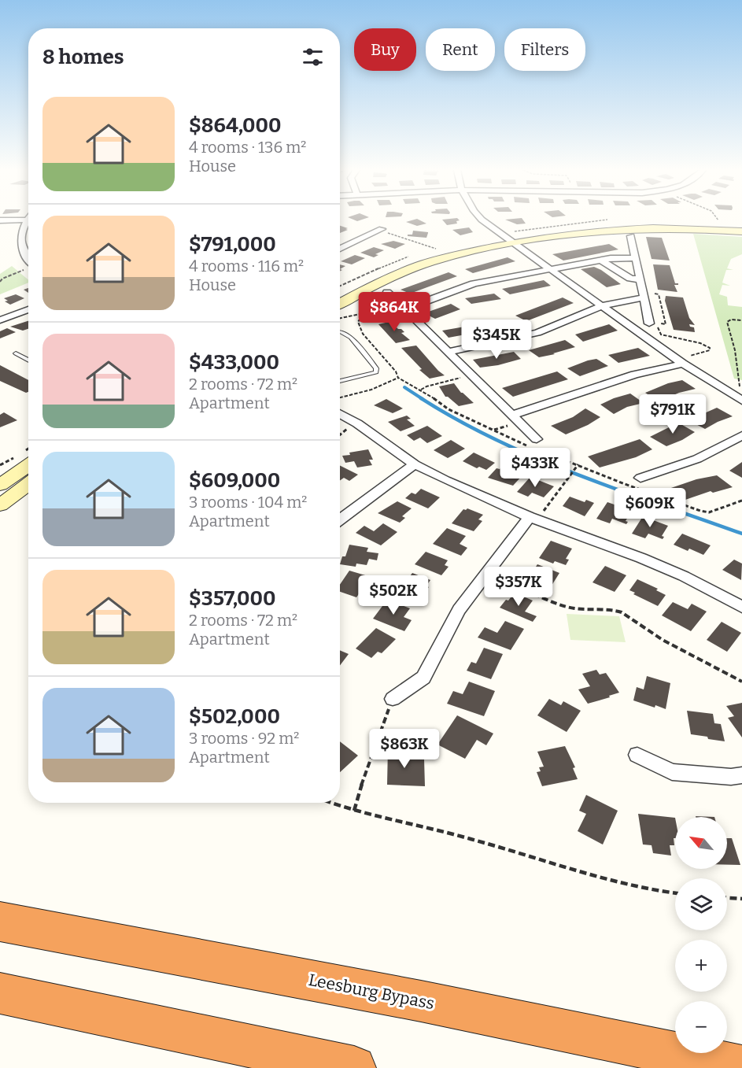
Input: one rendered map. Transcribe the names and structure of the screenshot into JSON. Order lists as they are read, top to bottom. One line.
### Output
{"streets":{"highway":["Leesburg Bypass"]},"north":"top left","page":{"chip":["Buy","Rent","Filters"],"heading":"8 homes","list":[{"name":"$864,000","note":"4 rooms · 136 m² · House"},{"name":"$791,000","note":"4 rooms · 116 m² · House"},{"name":"$433,000","note":"2 rooms · 72 m² · Apartment"},{"name":"$609,000","note":"3 rooms · 104 m² · Apartment"},{"name":"$357,000","note":"2 rooms · 72 m² · Apartment"},{"name":"$502,000","note":"3 rooms · 92 m² · Apartment"}],"price":["$864K","$345K","$791K","$433K","$609K","$357K","$502K","$863K"],"map_buttons":["+","−"]}}
